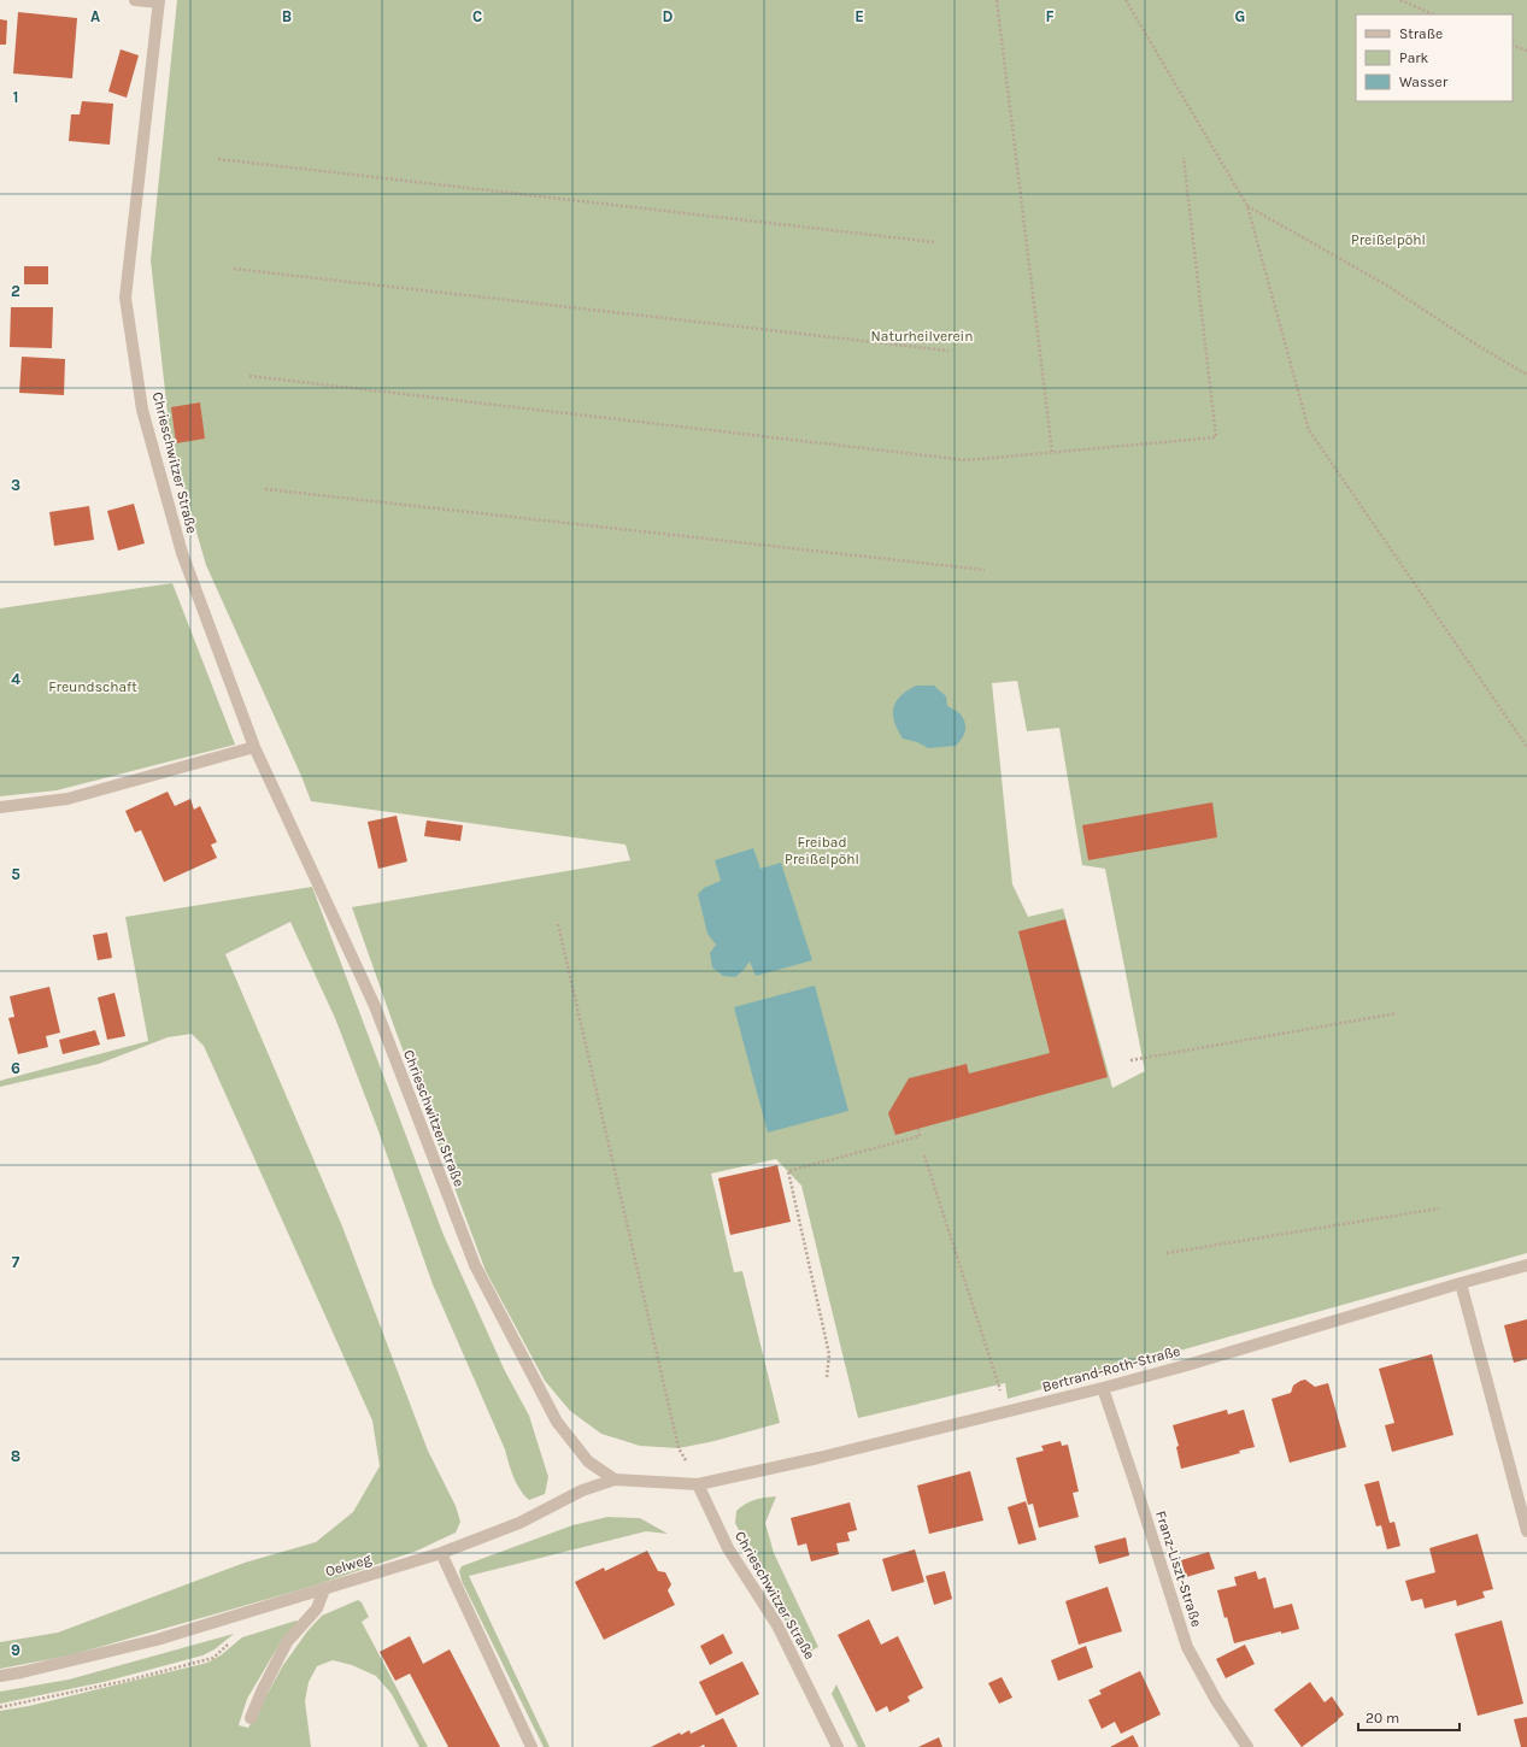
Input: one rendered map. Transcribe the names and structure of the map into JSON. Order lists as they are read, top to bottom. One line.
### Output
{"streets":{"street":["Chrieschwitzer Straße","Bertrand-Roth-Straße","Oelweg","Franz-Liszt-Straße"]},"crossings":[["Chrieschwitzer Straße","Bertrand-Roth-Straße"],["Chrieschwitzer Straße","Oelweg"],["Bertrand-Roth-Straße","Oelweg"],["Bertrand-Roth-Straße","Franz-Liszt-Straße"]],"parks":["Preißelpöhl","Naturheilverein","Freundschaft","Freibad Preißelpöhl"],"legend":["Straße","Park","Wasser"],"scale_bar":"20 m","grid":{"columns":["A","B","C","D","E","F","G"],"rows":["1","2","3","4","5","6","7","8","9"]}}
